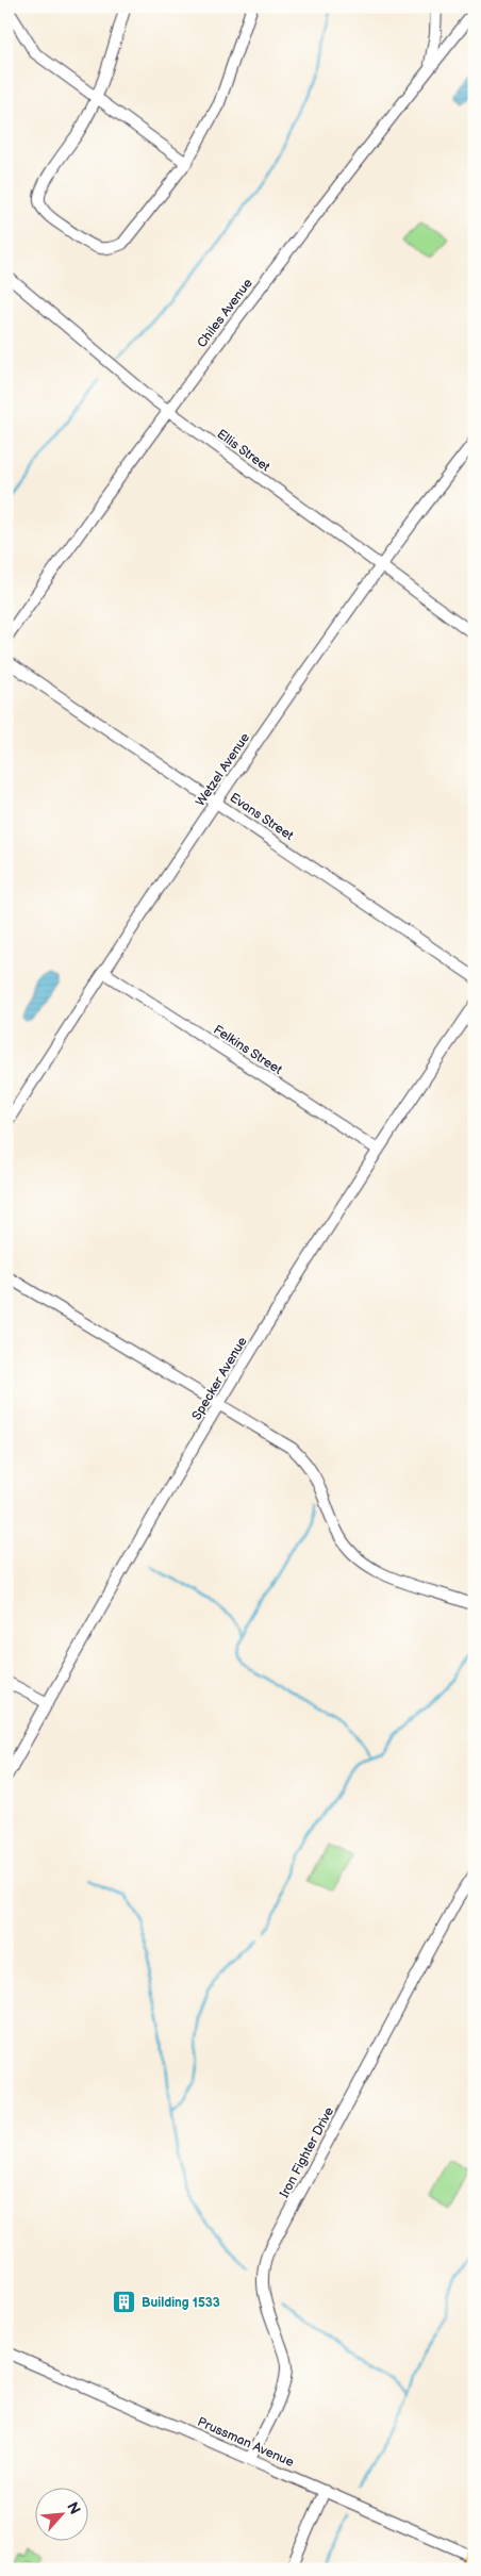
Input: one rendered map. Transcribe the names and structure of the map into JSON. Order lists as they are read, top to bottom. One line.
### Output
{"streets":{"street":["Chiles Avenue","Ellis Street","Wetzel Avenue","Evans Street","Felkins Street","Specker Avenue","Iron Fighter Drive","Prussman Avenue"]},"crossings":[["Chiles Avenue","Ellis Street"],["Ellis Street","Wetzel Avenue"],["Wetzel Avenue","Evans Street"],["Wetzel Avenue","Felkins Street"],["Felkins Street","Specker Avenue"],["Iron Fighter Drive","Prussman Avenue"]],"places":{"building":["Building 1533"]},"north":"top right"}
